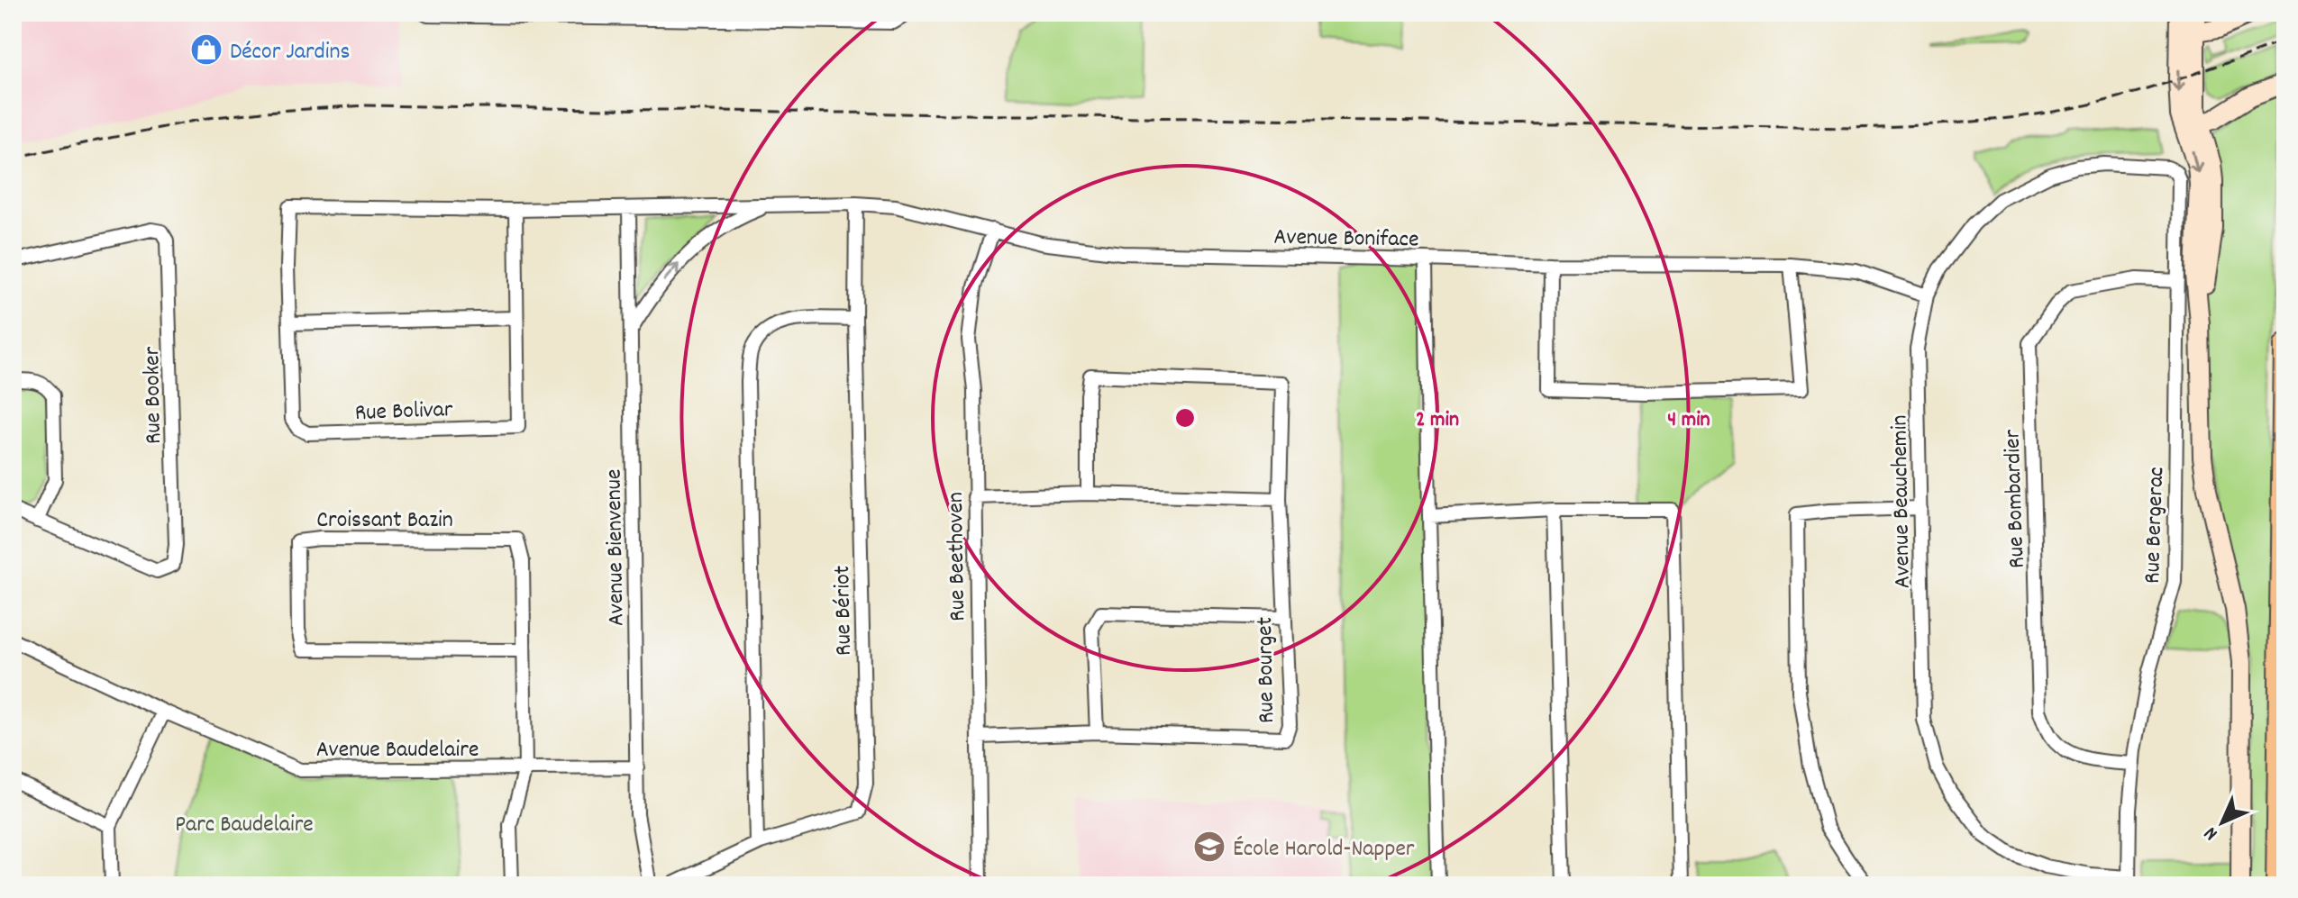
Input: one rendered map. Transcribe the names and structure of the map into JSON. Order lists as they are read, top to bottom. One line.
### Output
{"streets":{"street":["Avenue Boniface","Rue Booker","Rue Bolivar","Rue Bombardier","Avenue Beauchemin","Croissant Bazin","Rue Bergerac","Avenue Bienvenue","Rue Beethoven","Rue Bériot","Rue Bourget","Avenue Baudelaire"]},"crossings":[["Avenue Boniface","Rue Bolivar"],["Avenue Boniface","Avenue Beauchemin"],["Avenue Boniface","Avenue Bienvenue"],["Avenue Boniface","Rue Beethoven"],["Avenue Boniface","Rue Bériot"],["Rue Bombardier","Rue Bergerac"],["Avenue Beauchemin","Rue Bergerac"],["Croissant Bazin","Avenue Baudelaire"],["Avenue Bienvenue","Avenue Baudelaire"],["Rue Beethoven","Rue Bourget"]],"parks":["Parc Baudelaire"],"places":{"shop":["Décor Jardins"],"school or university":["École Harold-Napper"]},"north":"bottom left","rings":["2 min","4 min"]}
